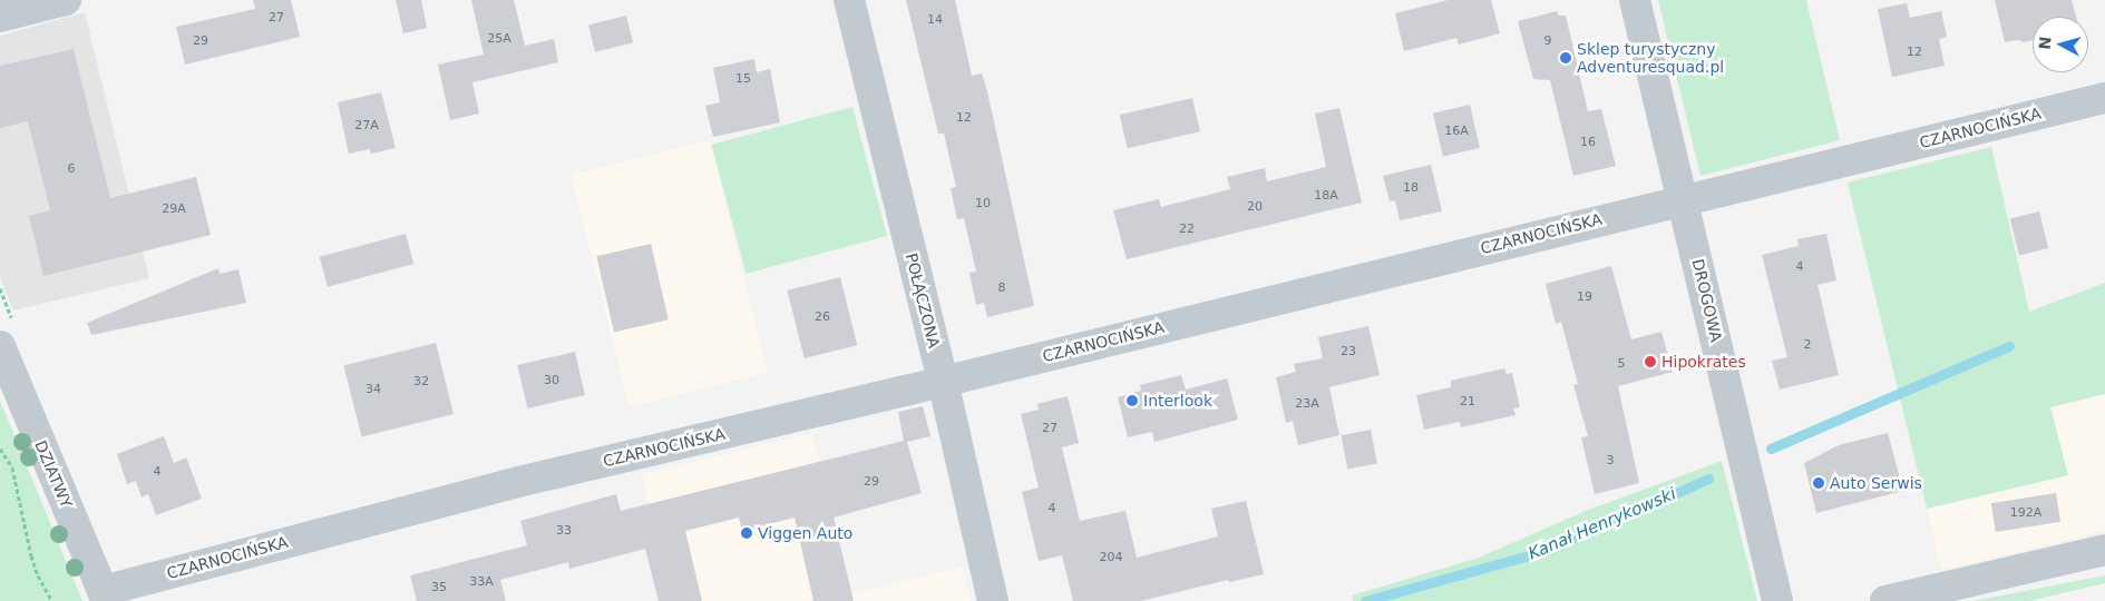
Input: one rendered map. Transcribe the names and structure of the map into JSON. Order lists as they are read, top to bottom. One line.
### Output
{"streets":{"street":["CZARNOCIŃSKA","POŁĄCZONA","DROGOWA","DZIATWY"]},"crossings":[["CZARNOCIŃSKA","POŁĄCZONA"],["CZARNOCIŃSKA","DROGOWA"],["CZARNOCIŃSKA","DZIATWY"]],"water":["Kanał Henrykowski"],"places":["Sklep turystyczny Adventuresquad.pl","Hipokrates","Interlook","Auto Serwis","Viggen Auto"],"house_numbers":["27","14","25A","29","9","12","15","12","27A","16A","16","6","18","18A","10","20","29A","22","4","8","19","26","2","23","5","30","32","34","21","23A","27","3","4","29","4","192A","33","204","33A","35"],"north":"left"}
